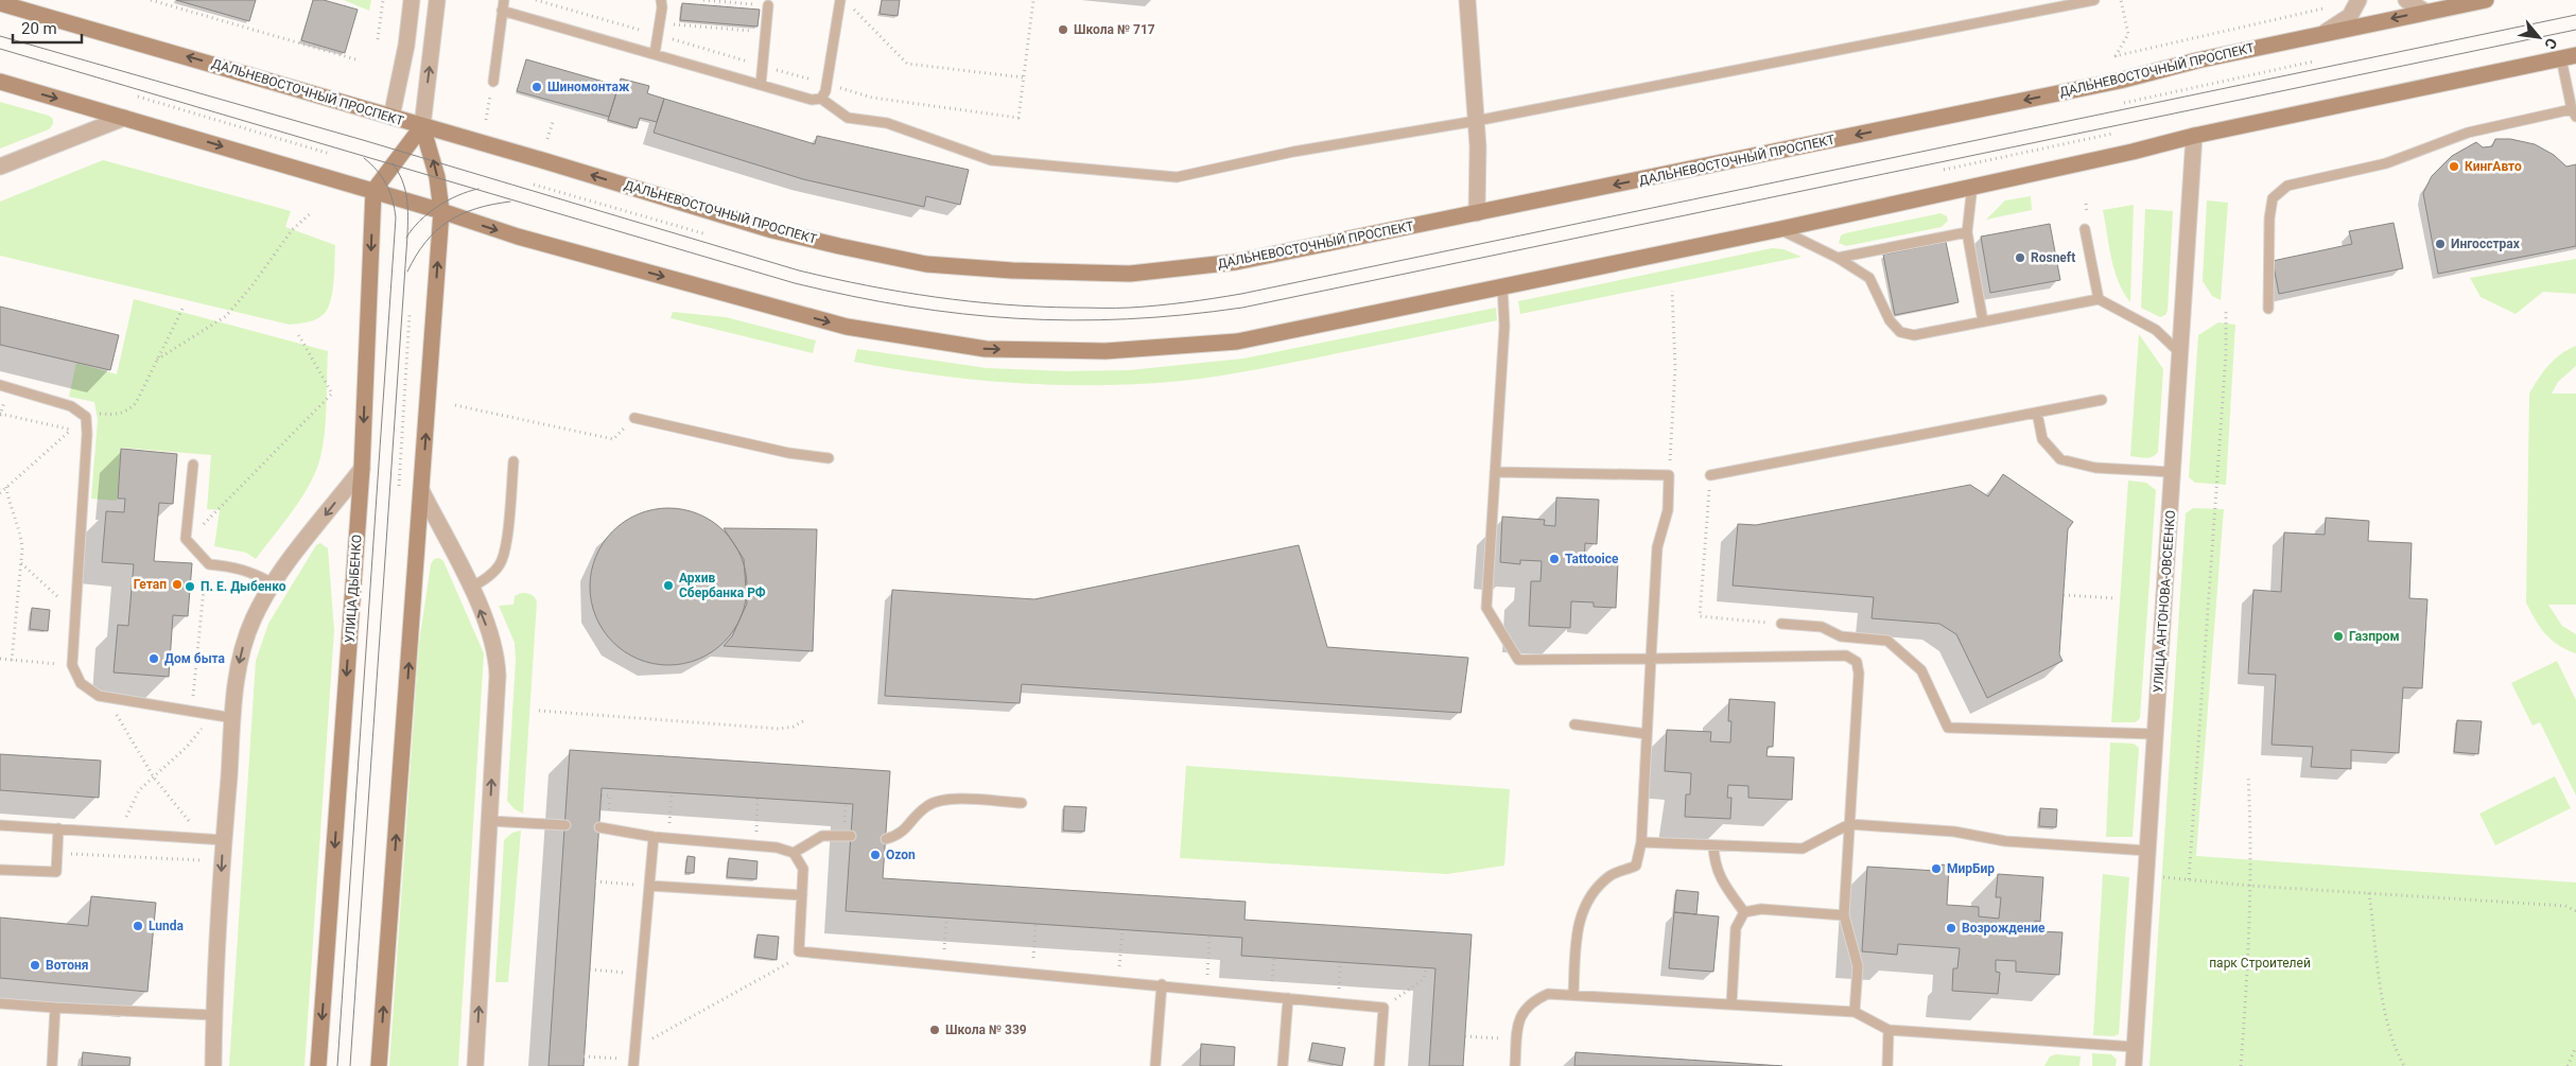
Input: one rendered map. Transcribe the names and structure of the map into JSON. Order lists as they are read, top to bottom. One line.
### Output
{"streets":{"main road":["ДАЛЬНЕВОСТОЧНЫЙ ПРОСПЕКТ","УЛИЦА ДЫБЕНКО"],"street":["УЛИЦА АНТОНОВА-ОВСЕЕНКО"]},"parks":["парк Строителей"],"places":["Школа № 717","Шиномонтаж","КингАвто","Ингосстрах","Rosneft","Tattooice","Гетап","Архив Сбербанка РФ","П. Е. Дыбенко","Газпром","Дом быта","Ozon","МирБир","Lunda","Возрождение","Вотоня","Школа № 339"],"scale_bar":"20 m","north":"bottom right"}
